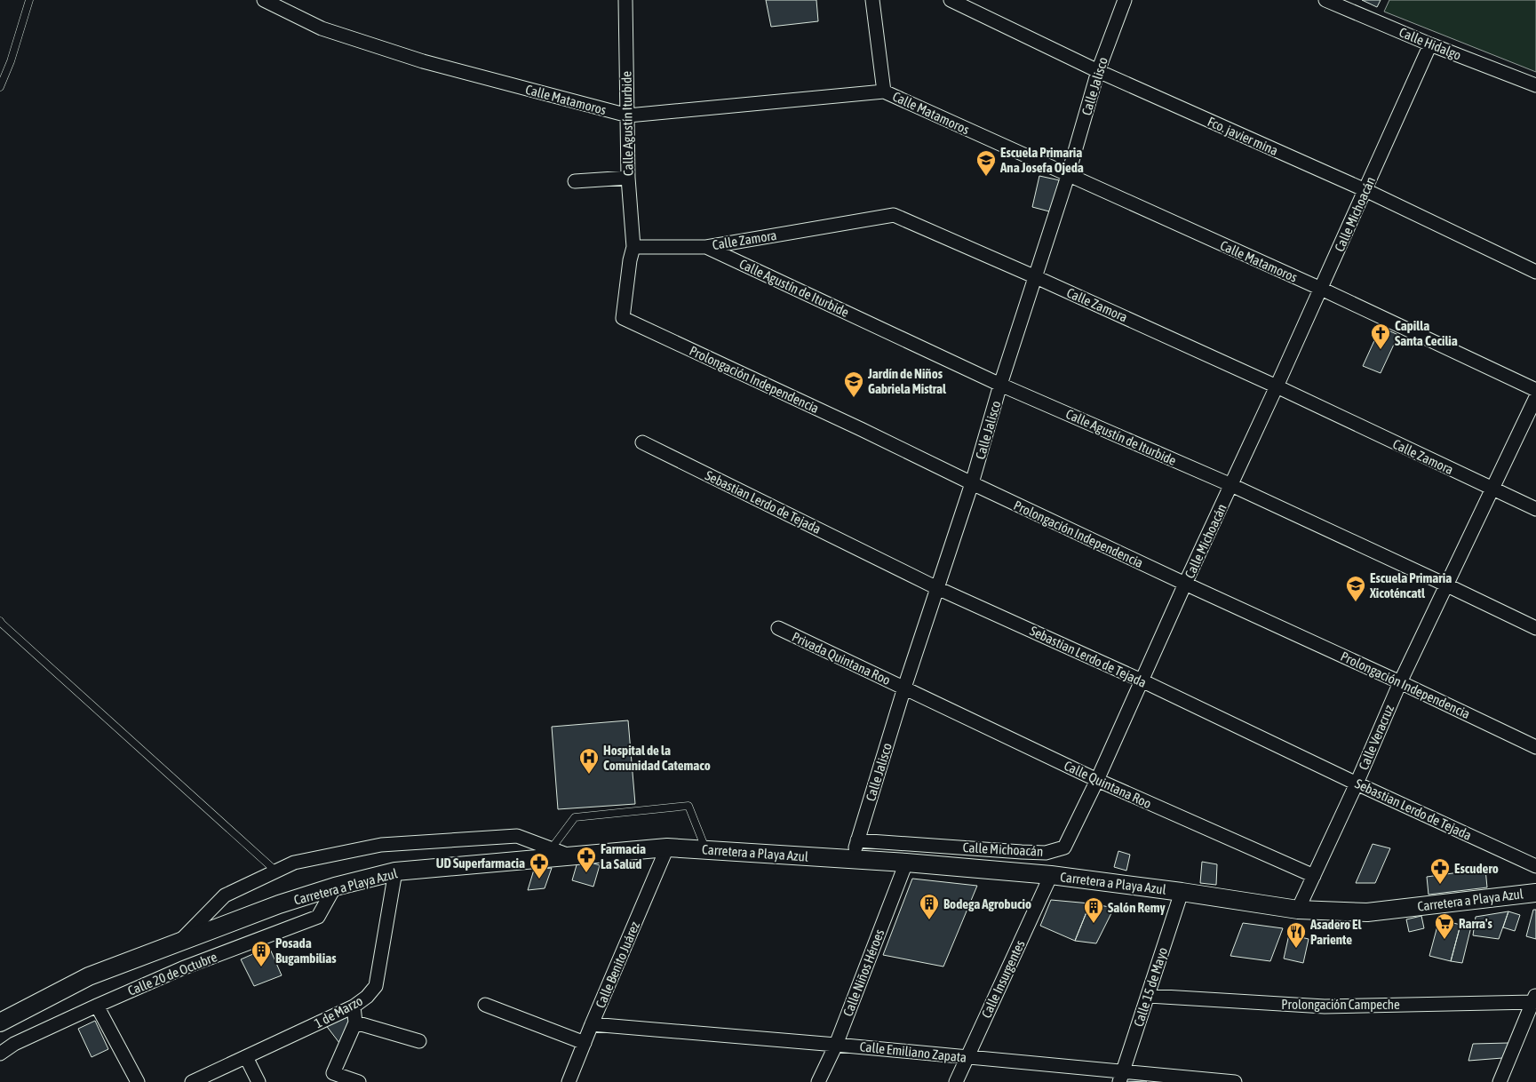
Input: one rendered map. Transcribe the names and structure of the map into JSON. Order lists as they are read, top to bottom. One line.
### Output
{"streets":{"main road":["Carretera a Playa Azul"],"street":["Calle Hidalgo","Calle Jalisco","Calle Matamoros","Calle Agustín Iturbide","Fco. javier mina","Calle Michoacán","Calle Zamora","Calle Agustín de Iturbide","Prolongación Independencia","Sebastian Lerdo de Tejada","Privada Quintana Roo","Calle Veracruz","Calle Quintana Roo","Calle Benito Juárez","Calle Niños Héroes","Calle 20 de Octubre","Calle Insurgentes","Calle 15 de Mayo","Prolongación Campeche","1 de Marzo","Calle Emiliano Zapata"]},"crossings":[["Calle Hidalgo","Calle Michoacán"],["Calle Jalisco","Calle Matamoros"],["Calle Jalisco","Fco. javier mina"],["Calle Jalisco","Calle Michoacán"],["Calle Jalisco","Calle Zamora"],["Calle Jalisco","Calle Agustín de Iturbide"],["Calle Jalisco","Prolongación Independencia"],["Calle Jalisco","Sebastian Lerdo de Tejada"],["Calle Jalisco","Privada Quintana Roo"],["Calle Jalisco","Calle Quintana Roo"],["Calle Jalisco","Carretera a Playa Azul"],["Calle Matamoros","Calle Agustín Iturbide"],["Calle Matamoros","Calle Michoacán"],["Calle Agustín Iturbide","Calle Zamora"],["Calle Agustín Iturbide","Prolongación Independencia"],["Fco. javier mina","Calle Michoacán"],["Calle Michoacán","Calle Zamora"],["Calle Michoacán","Calle Agustín de Iturbide"],["Calle Michoacán","Prolongación Independencia"],["Calle Michoacán","Sebastian Lerdo de Tejada"],["Calle Michoacán","Calle Quintana Roo"],["Calle Zamora","Calle Agustín de Iturbide"],["Calle Zamora","Calle Veracruz"],["Calle Agustín de Iturbide","Calle Veracruz"],["Prolongación Independencia","Calle Veracruz"],["Sebastian Lerdo de Tejada","Calle Veracruz"],["Privada Quintana Roo","Calle Quintana Roo"],["Calle Veracruz","Calle Quintana Roo"],["Calle Veracruz","Carretera a Playa Azul"],["Carretera a Playa Azul","Calle Benito Juárez"],["Carretera a Playa Azul","Calle Niños Héroes"],["Carretera a Playa Azul","Calle 20 de Octubre"],["Carretera a Playa Azul","Calle Insurgentes"],["Carretera a Playa Azul","Calle 15 de Mayo"],["Carretera a Playa Azul","1 de Marzo"],["Calle Benito Juárez","Calle Emiliano Zapata"],["Calle Niños Héroes","Calle Emiliano Zapata"],["Calle Insurgentes","Calle Emiliano Zapata"],["Calle 15 de Mayo","Prolongación Campeche"],["Calle 15 de Mayo","Calle Emiliano Zapata"]],"places":{"school or university":["Escuela Primaria Ana Josefa Ojeda","Jardín de Niños Gabriela Mistral","Escuela Primaria Xicoténcatl"],"church":["Capilla Santa Cecilia"],"hospital":["Hospital de la Comunidad Catemaco"],"pharmacy":["Farmacia La Salud","UD Superfarmacia","Escudero"],"building":["Bodega Agrobucio","Salón Remy","Posada Bugambilias"],"supermarket":["Rarra's"],"restaurant":["Asadero El Pariente"]}}
